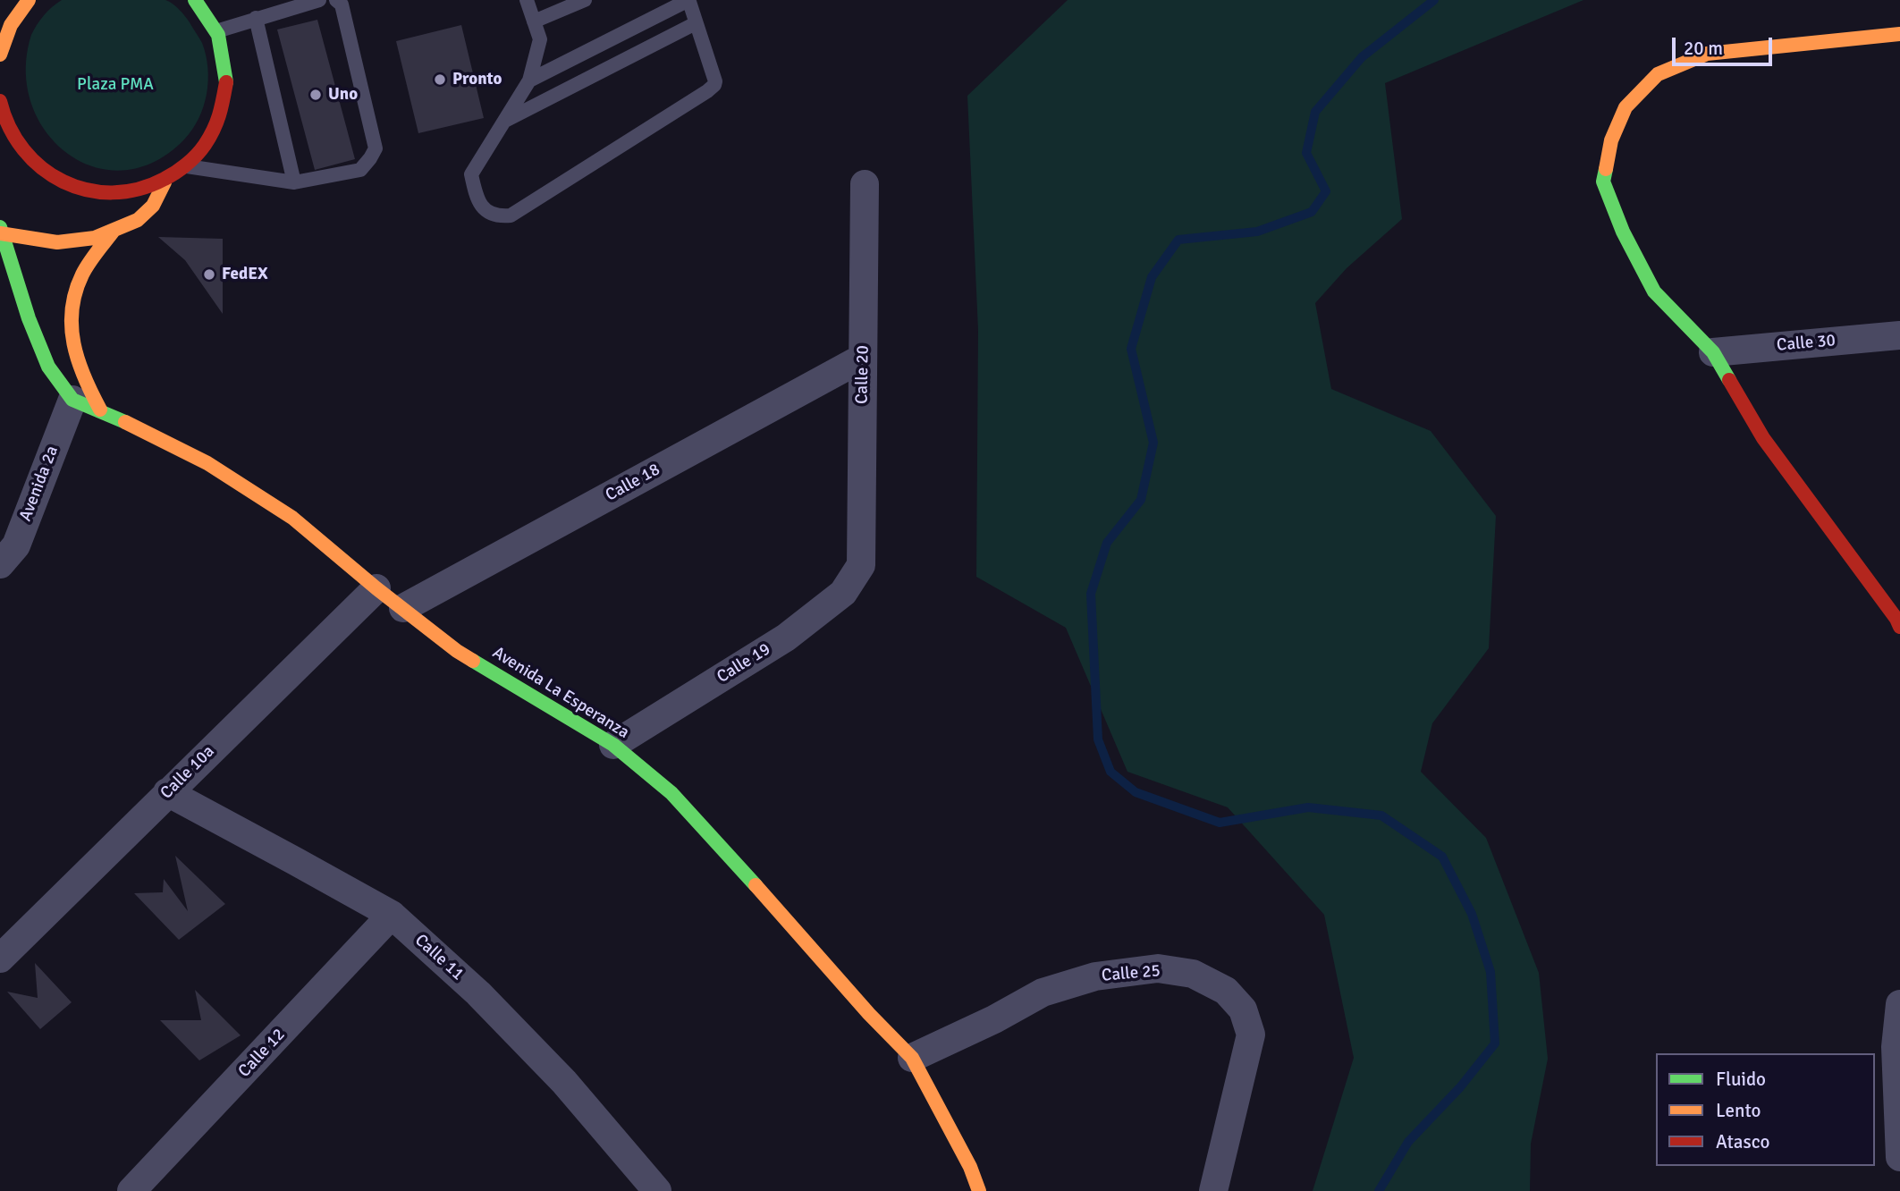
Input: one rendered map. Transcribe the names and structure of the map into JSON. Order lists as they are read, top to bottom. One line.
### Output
{"streets":{"street":["Calle 30","Calle 20","Calle 18","Avenida 2a","Calle 19","Avenida La Esperanza","Calle 10a","Calle 11","Calle 25","Calle 12"]},"crossings":[["Calle 20","Calle 18"],["Calle 20","Calle 19"],["Calle 18","Avenida La Esperanza"],["Avenida 2a","Avenida La Esperanza"],["Calle 19","Avenida La Esperanza"],["Avenida La Esperanza","Calle 10a"],["Avenida La Esperanza","Calle 25"],["Calle 10a","Calle 11"],["Calle 11","Calle 12"]],"parks":["Plaza PMA"],"places":["Pronto","Uno","FedEX"],"legend":["Fluido","Lento","Atasco"],"scale_bar":"20 m"}
